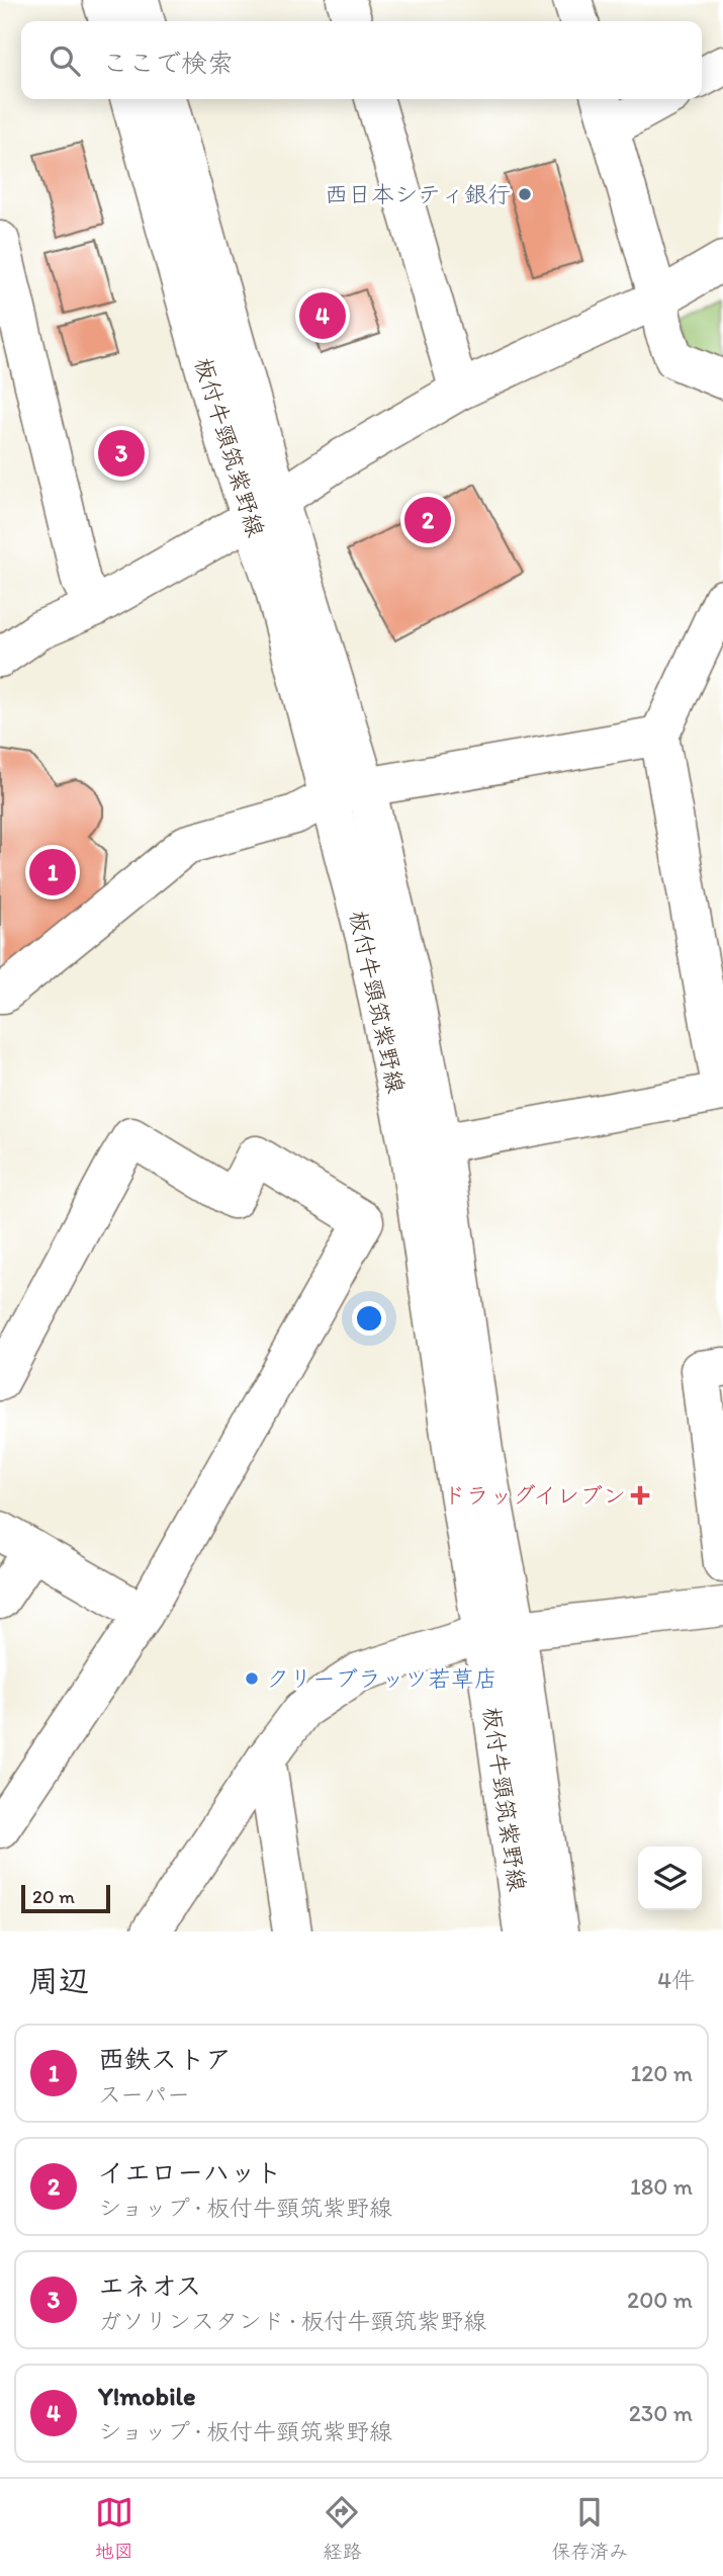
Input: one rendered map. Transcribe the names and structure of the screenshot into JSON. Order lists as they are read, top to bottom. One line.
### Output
{"streets":{"street":["板付牛頸筑紫野線"]},"places":{"other":["西日本シティ銀行","クリーブラッツ若草店"],"health":["ドラッグイレブン"]},"scale_bar":"20 m","page":{"search":"ここで検索","pins":["4","3","2","1"],"scale":"20 m","heading":["周辺","4件"],"list":[{"mark":"1","name":"西鉄ストア","note":"スーパー","value":"120 m"},{"mark":"2","name":"イエローハット","note":"ショップ · 板付牛頸筑紫野線","value":"180 m"},{"mark":"3","name":"エネオス","note":"ガソリンスタンド · 板付牛頸筑紫野線","value":"200 m"},{"mark":"4","name":"Y!mobile","note":"ショップ · 板付牛頸筑紫野線","value":"230 m"}],"nav":["地図","経路","保存済み"]}}
